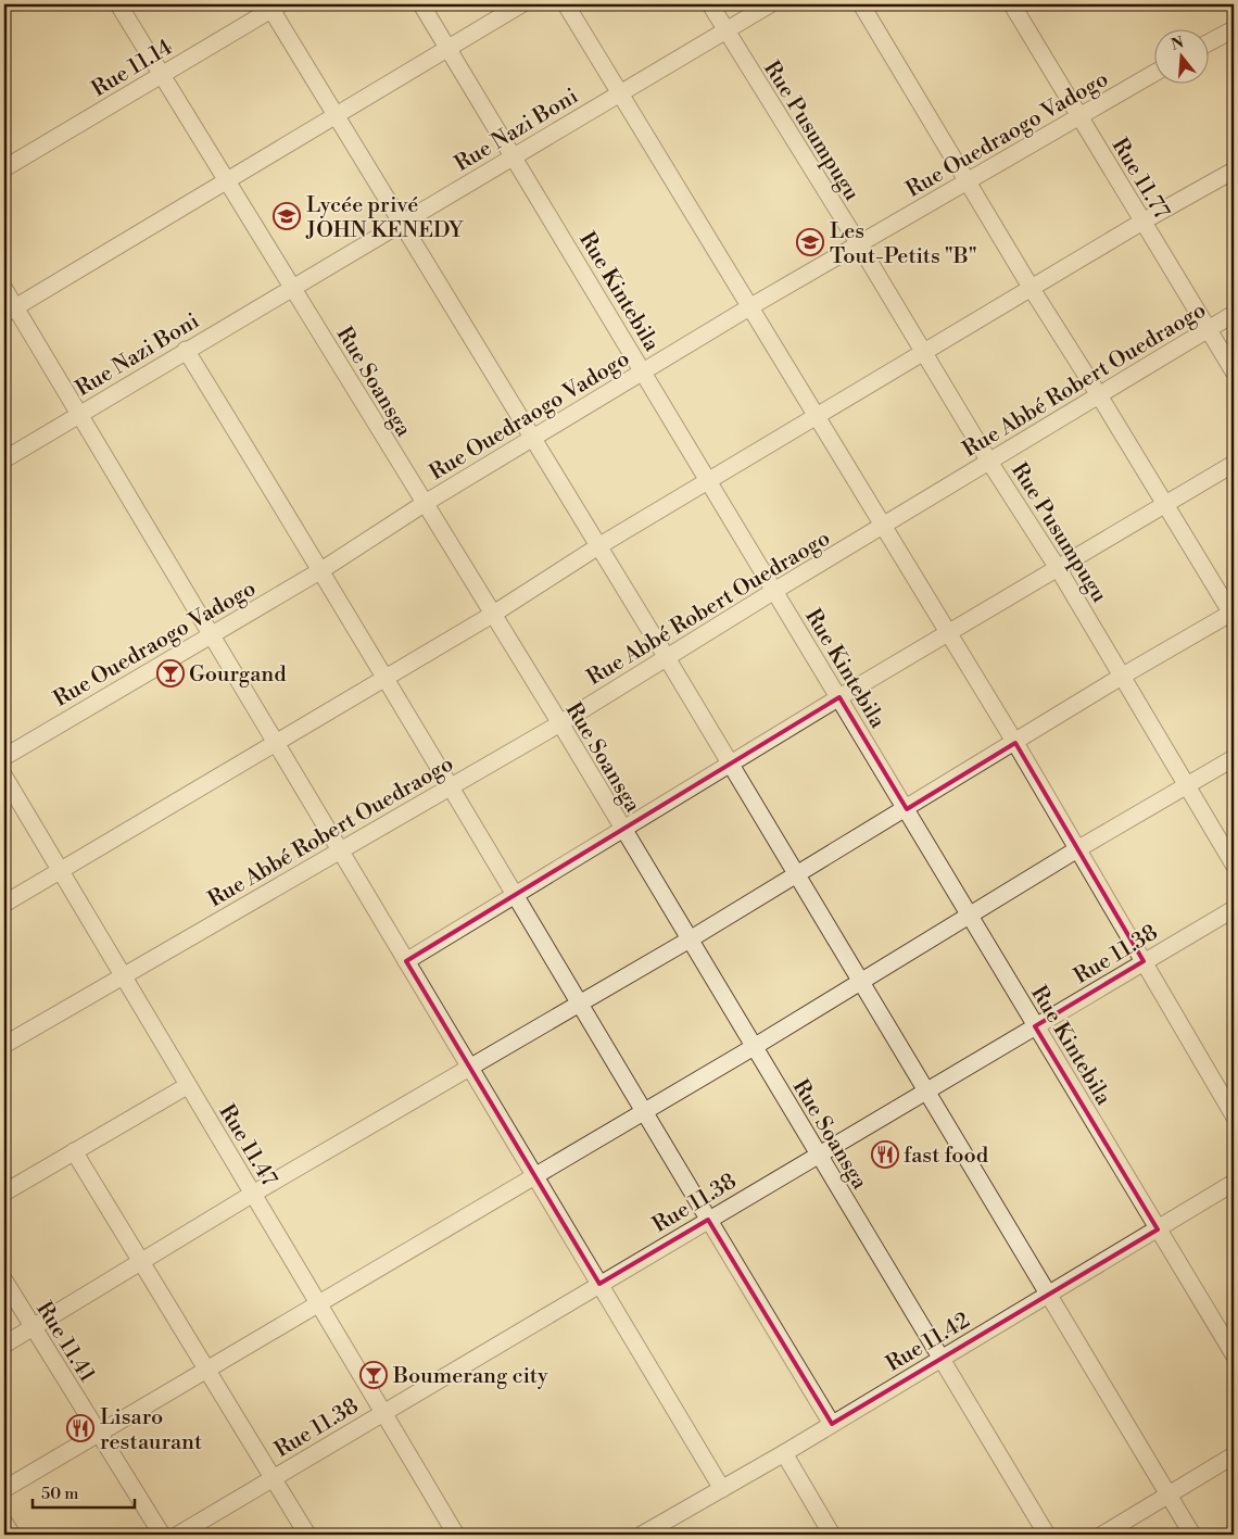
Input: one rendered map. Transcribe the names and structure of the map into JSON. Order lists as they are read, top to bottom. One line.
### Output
{"streets":{"street":["Rue 11.14","Rue Nazi Boni","Rue Pusumpugu","Rue Ouedraogo Vadogo","Rue 11.77","Rue Kintebila","Rue Abbé Robert Ouedraogo","Rue Soansga","Rue 11.38","Rue 11.47","Rue 11.41","Rue 11.42"]},"crossings":[["Rue 11.14","Rue Soansga"],["Rue Nazi Boni","Rue Pusumpugu"],["Rue Nazi Boni","Rue Kintebila"],["Rue Nazi Boni","Rue Soansga"],["Rue Pusumpugu","Rue Ouedraogo Vadogo"],["Rue Pusumpugu","Rue Abbé Robert Ouedraogo"],["Rue Ouedraogo Vadogo","Rue 11.77"],["Rue Ouedraogo Vadogo","Rue Kintebila"],["Rue Ouedraogo Vadogo","Rue Soansga"],["Rue 11.77","Rue Abbé Robert Ouedraogo"],["Rue Kintebila","Rue Abbé Robert Ouedraogo"],["Rue Kintebila","Rue 11.38"],["Rue Kintebila","Rue 11.42"],["Rue Abbé Robert Ouedraogo","Rue Soansga"],["Rue Abbé Robert Ouedraogo","Rue 11.47"],["Rue Soansga","Rue 11.38"],["Rue Soansga","Rue 11.42"],["Rue 11.38","Rue 11.47"]],"places":{"school or university":["Lycée privé JOHN KENEDY","Les Tout-Petits \"B\""],"bar":["Gourgand","Boumerang city"],"restaurant":["fast food","Lisaro restaurant"]},"scale_bar":"50 m","north":"top"}
